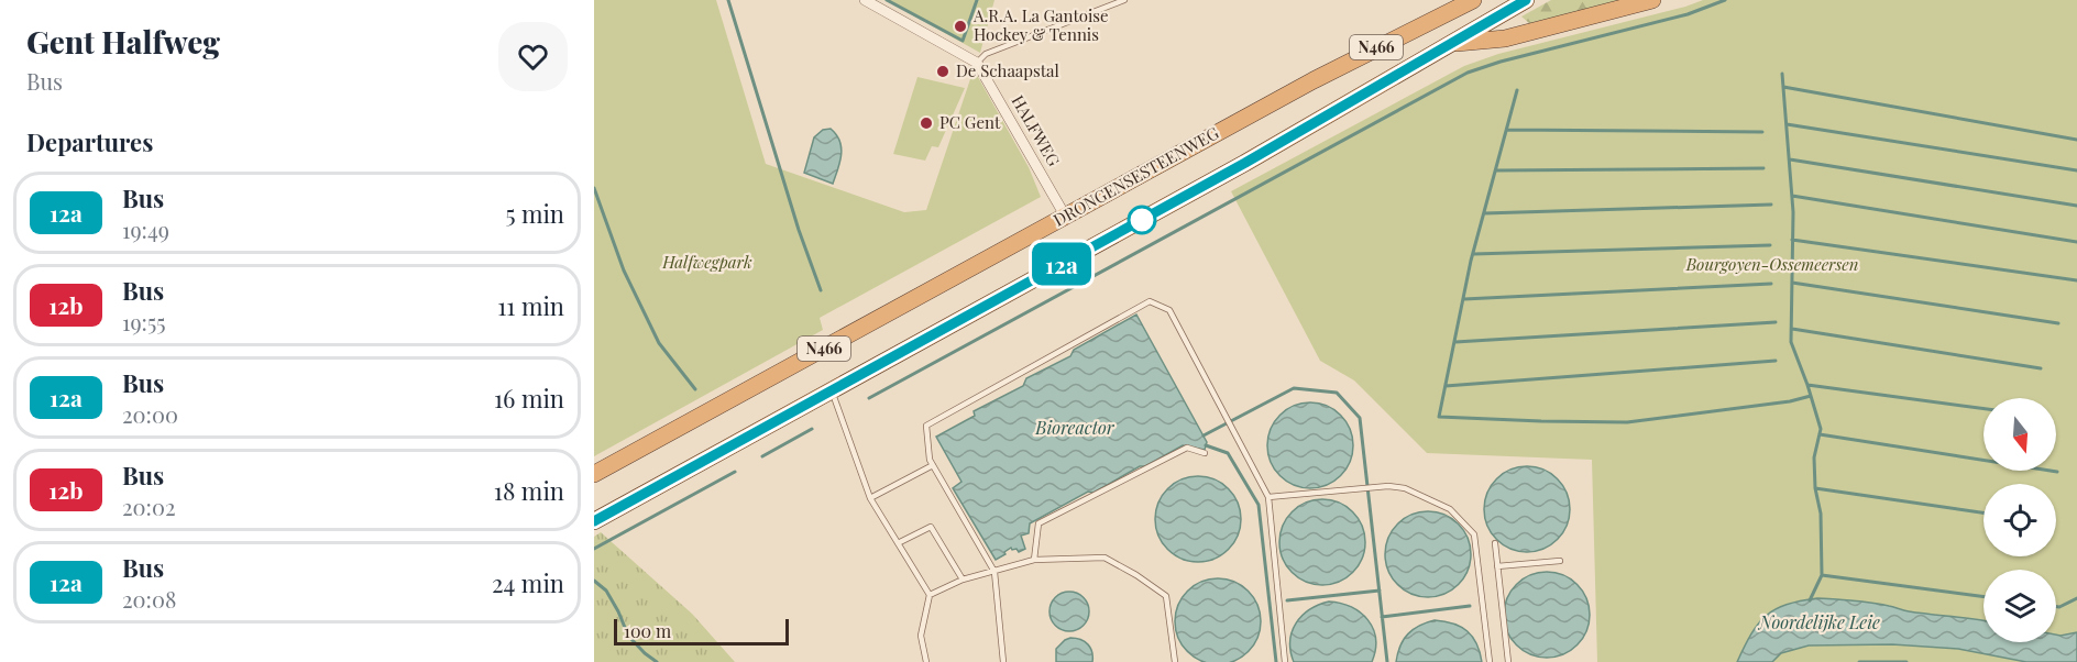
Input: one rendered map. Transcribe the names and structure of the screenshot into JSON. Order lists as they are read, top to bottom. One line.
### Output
{"streets":{"highway":["N466","DRONGENSESTEENWEG"],"street":["HALFWEG"]},"crossings":[["HALFWEG","DRONGENSESTEENWEG"]],"water":["Bioreactor","Noordelijke Leie"],"parks":["Halfwegpark","Bourgoyen-Ossemeersen"],"places":["A.R.A. La Gantoise Hockey & Tennis","De Schaapstal","PC Gent"],"lines":["bus line 12a"],"scale_bar":"100 m","north":"bottom","page":{"heading":[["Gent Halfweg","Bus"],"Departures"],"on_map":"12a","list":[{"mark":"12a","name":"Bus","note":"19:49","value":"5 min"},{"mark":"12b","name":"Bus","note":"19:55","value":"11 min"},{"mark":"12a","name":"Bus","note":"20:00","value":"16 min"},{"mark":"12b","name":"Bus","note":"20:02","value":"18 min"},{"mark":"12a","name":"Bus","note":"20:08","value":"24 min"}],"scale":"100 m"}}
